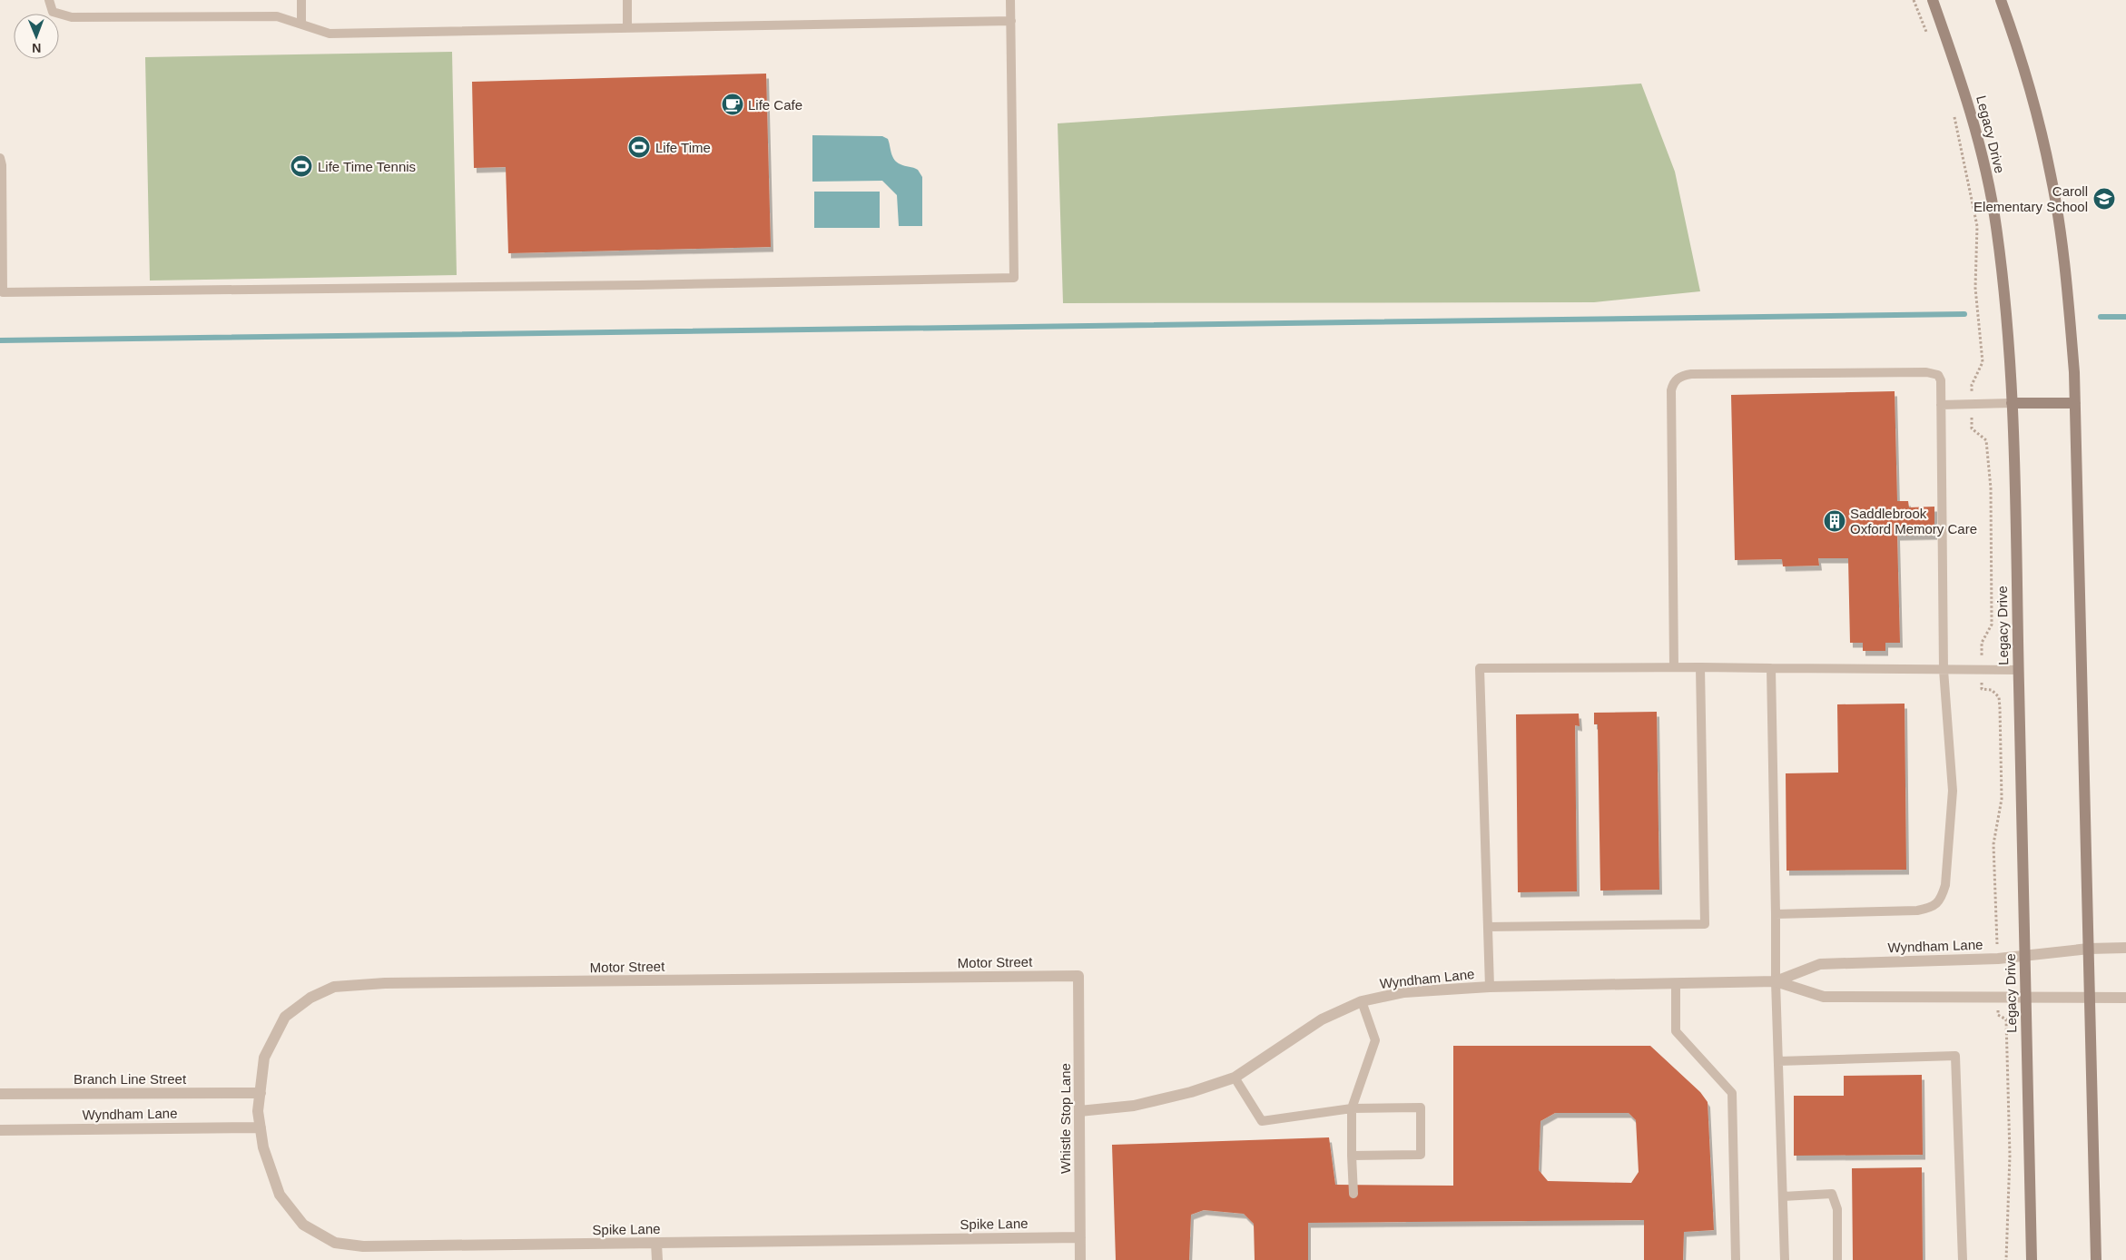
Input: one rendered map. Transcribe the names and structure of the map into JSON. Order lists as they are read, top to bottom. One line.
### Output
{"streets":{"main road":["Legacy Drive"],"street":["Wyndham Lane","Motor Street","Branch Line Street","Whistle Stop Lane","Spike Lane"]},"crossings":[["Legacy Drive","Wyndham Lane"],["Wyndham Lane","Whistle Stop Lane"],["Wyndham Lane","Spike Lane"],["Motor Street","Branch Line Street"],["Motor Street","Whistle Stop Lane"],["Motor Street","Spike Lane"],["Whistle Stop Lane","Spike Lane"]],"places":{"cafe":["Life Cafe"],"sports":["Life Time","Life Time Tennis"],"school or university":["Caroll Elementary School"],"building":["Saddlebrook Oxford Memory Care"]},"north":"bottom"}
